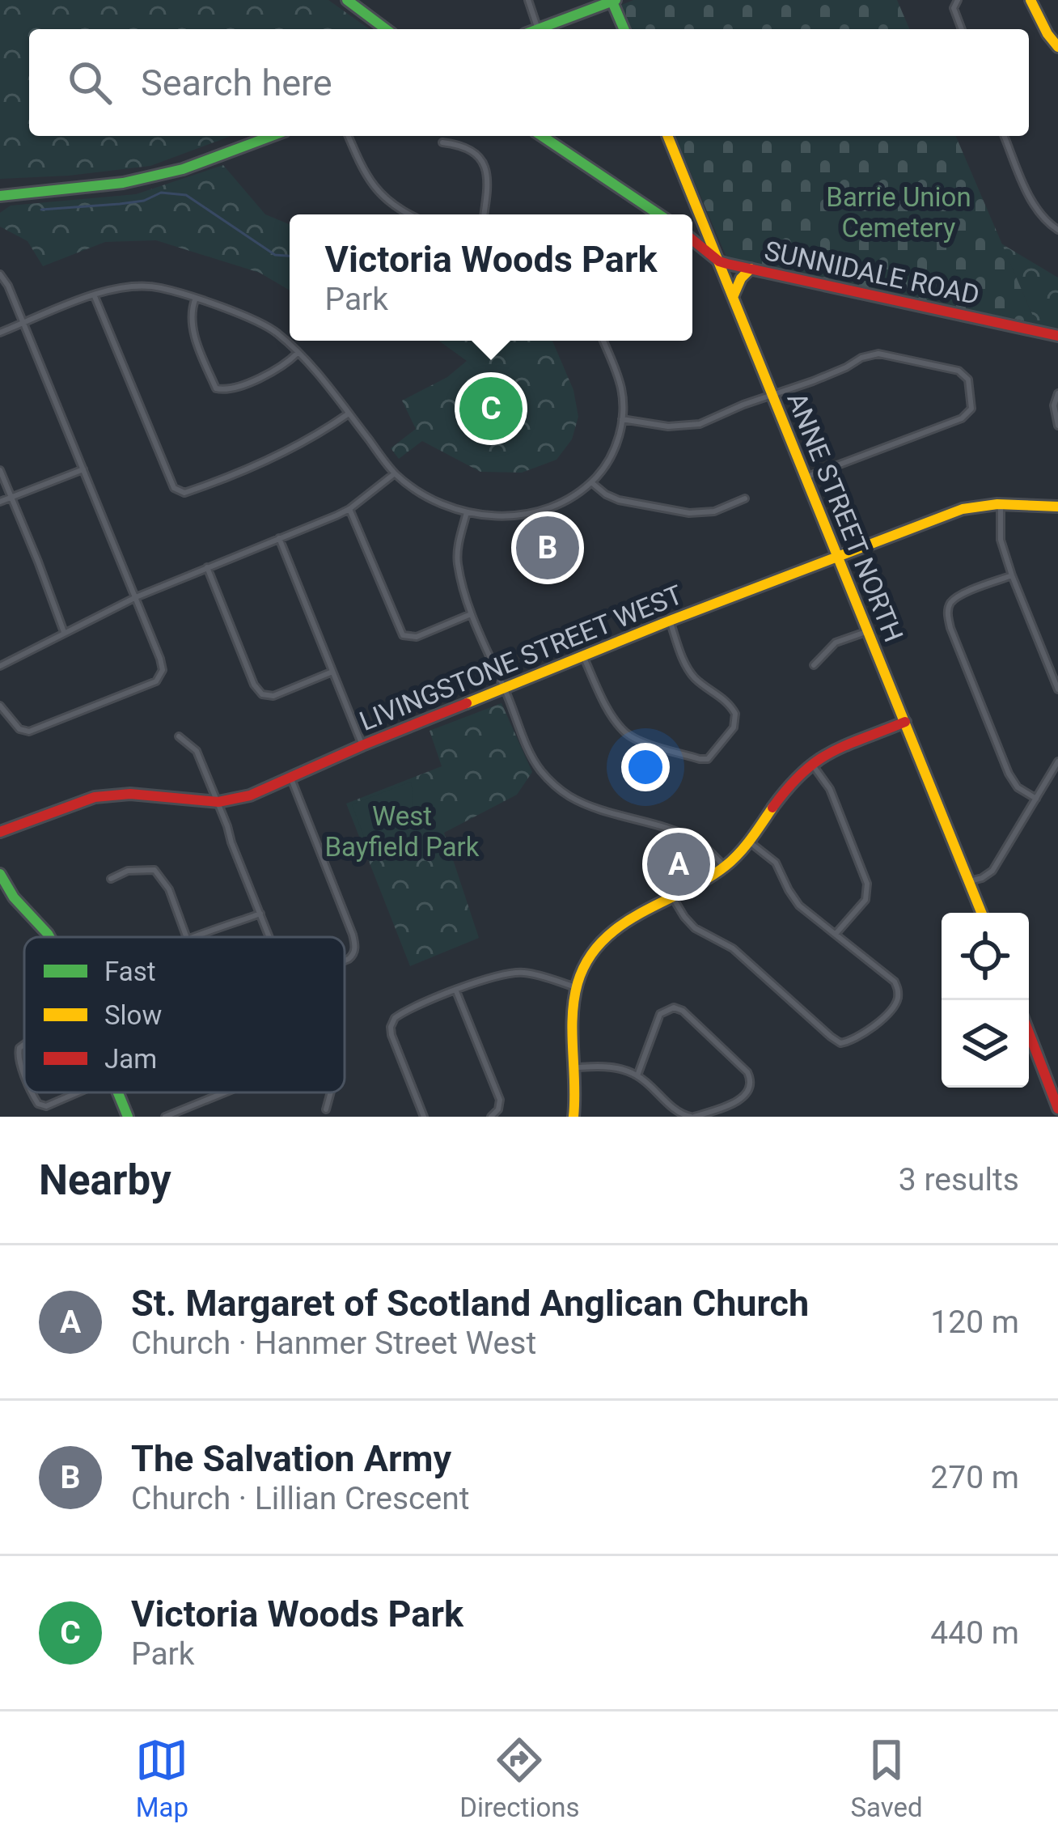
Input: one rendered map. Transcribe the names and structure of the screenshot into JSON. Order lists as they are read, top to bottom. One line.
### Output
{"streets":{"street":["SUNNIDALE ROAD","ANNE STREET NORTH","LIVINGSTONE STREET WEST"]},"crossings":[["SUNNIDALE ROAD","ANNE STREET NORTH"],["ANNE STREET NORTH","LIVINGSTONE STREET WEST"]],"parks":["Barrie Union Cemetery","West Bayfield Park"],"legend":["Fast","Slow","Jam"],"page":{"search":"Search here","popup":["Victoria Woods Park","Park"],"pins":["C","B","A"],"heading":["Nearby","3 results"],"list":[{"mark":"A","name":"St. Margaret of Scotland Anglican Church","note":"Church · Hanmer Street West","value":"120 m"},{"mark":"B","name":"The Salvation Army","note":"Church · Lillian Crescent","value":"270 m"},{"mark":"C","name":"Victoria Woods Park","note":"Park","value":"440 m"}],"nav":["Map","Directions","Saved"]}}
